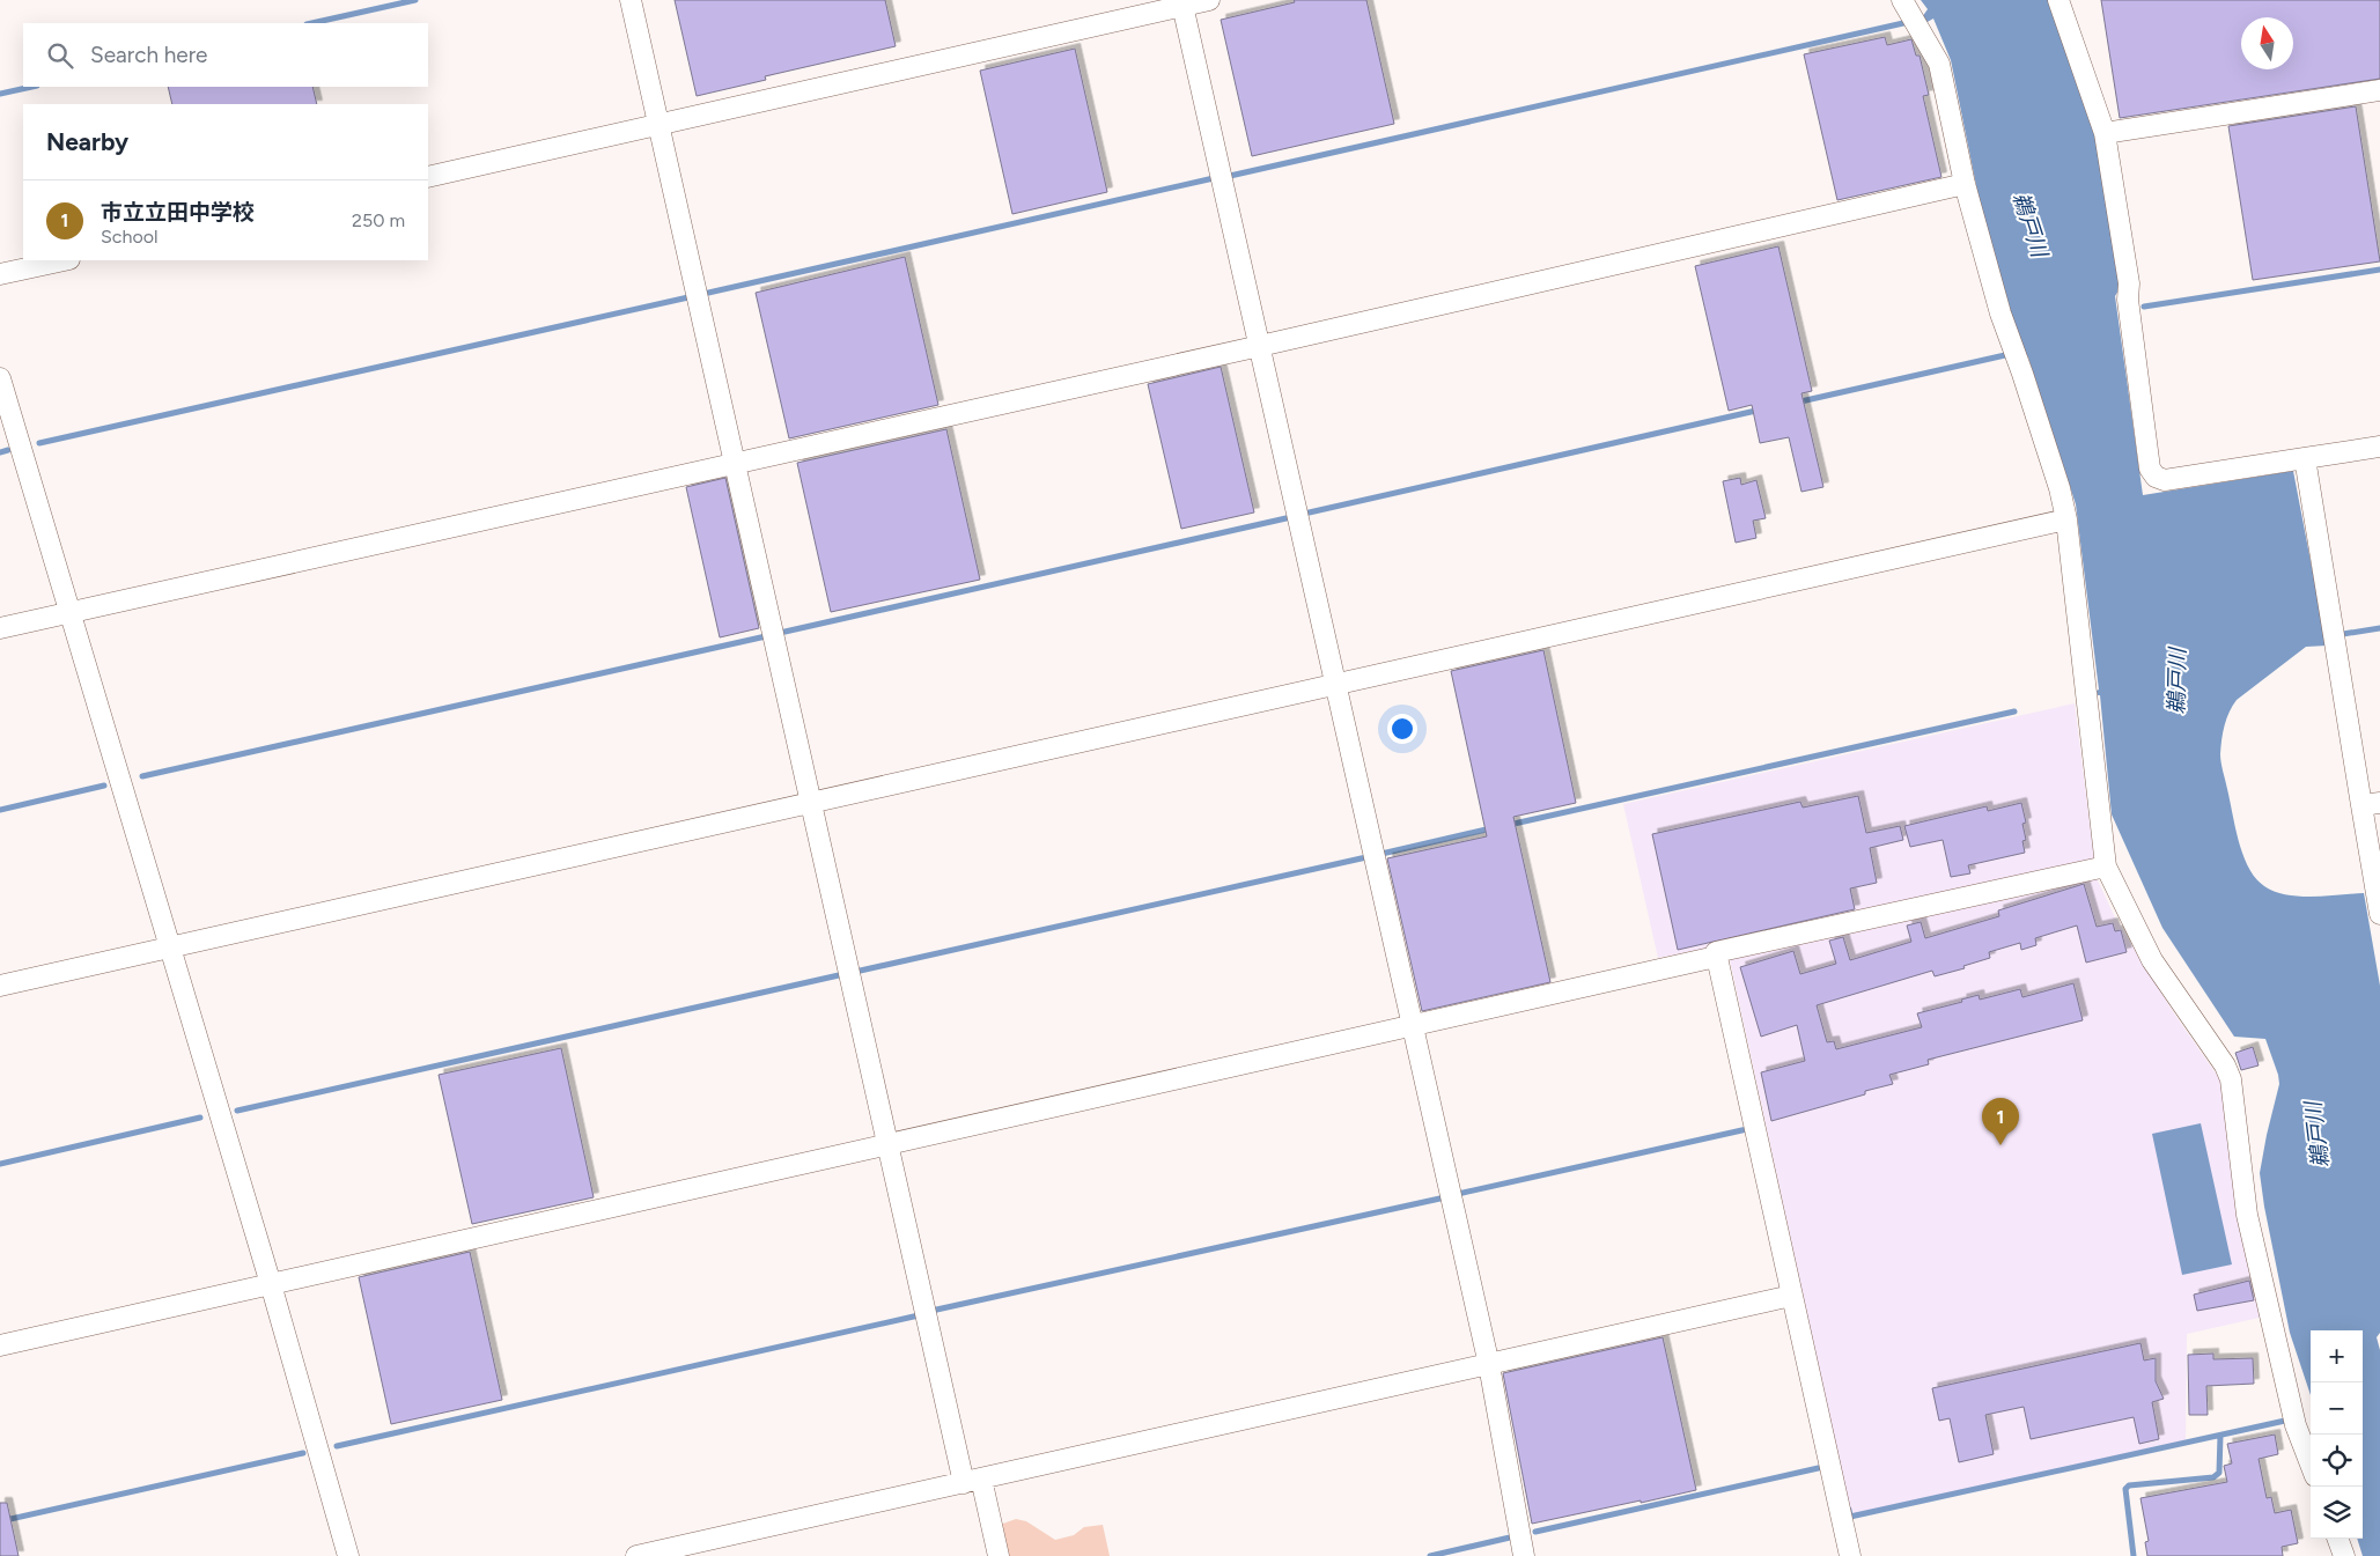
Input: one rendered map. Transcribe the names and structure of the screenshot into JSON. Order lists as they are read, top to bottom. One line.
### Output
{"water":["鵜戸川"],"north":"top","page":{"search":"Search here","heading":"Nearby","list":[{"mark":"1","name":"市立立田中学校","note":"School","value":"250 m"}],"pins":"1","map_buttons":["+","−"]}}
